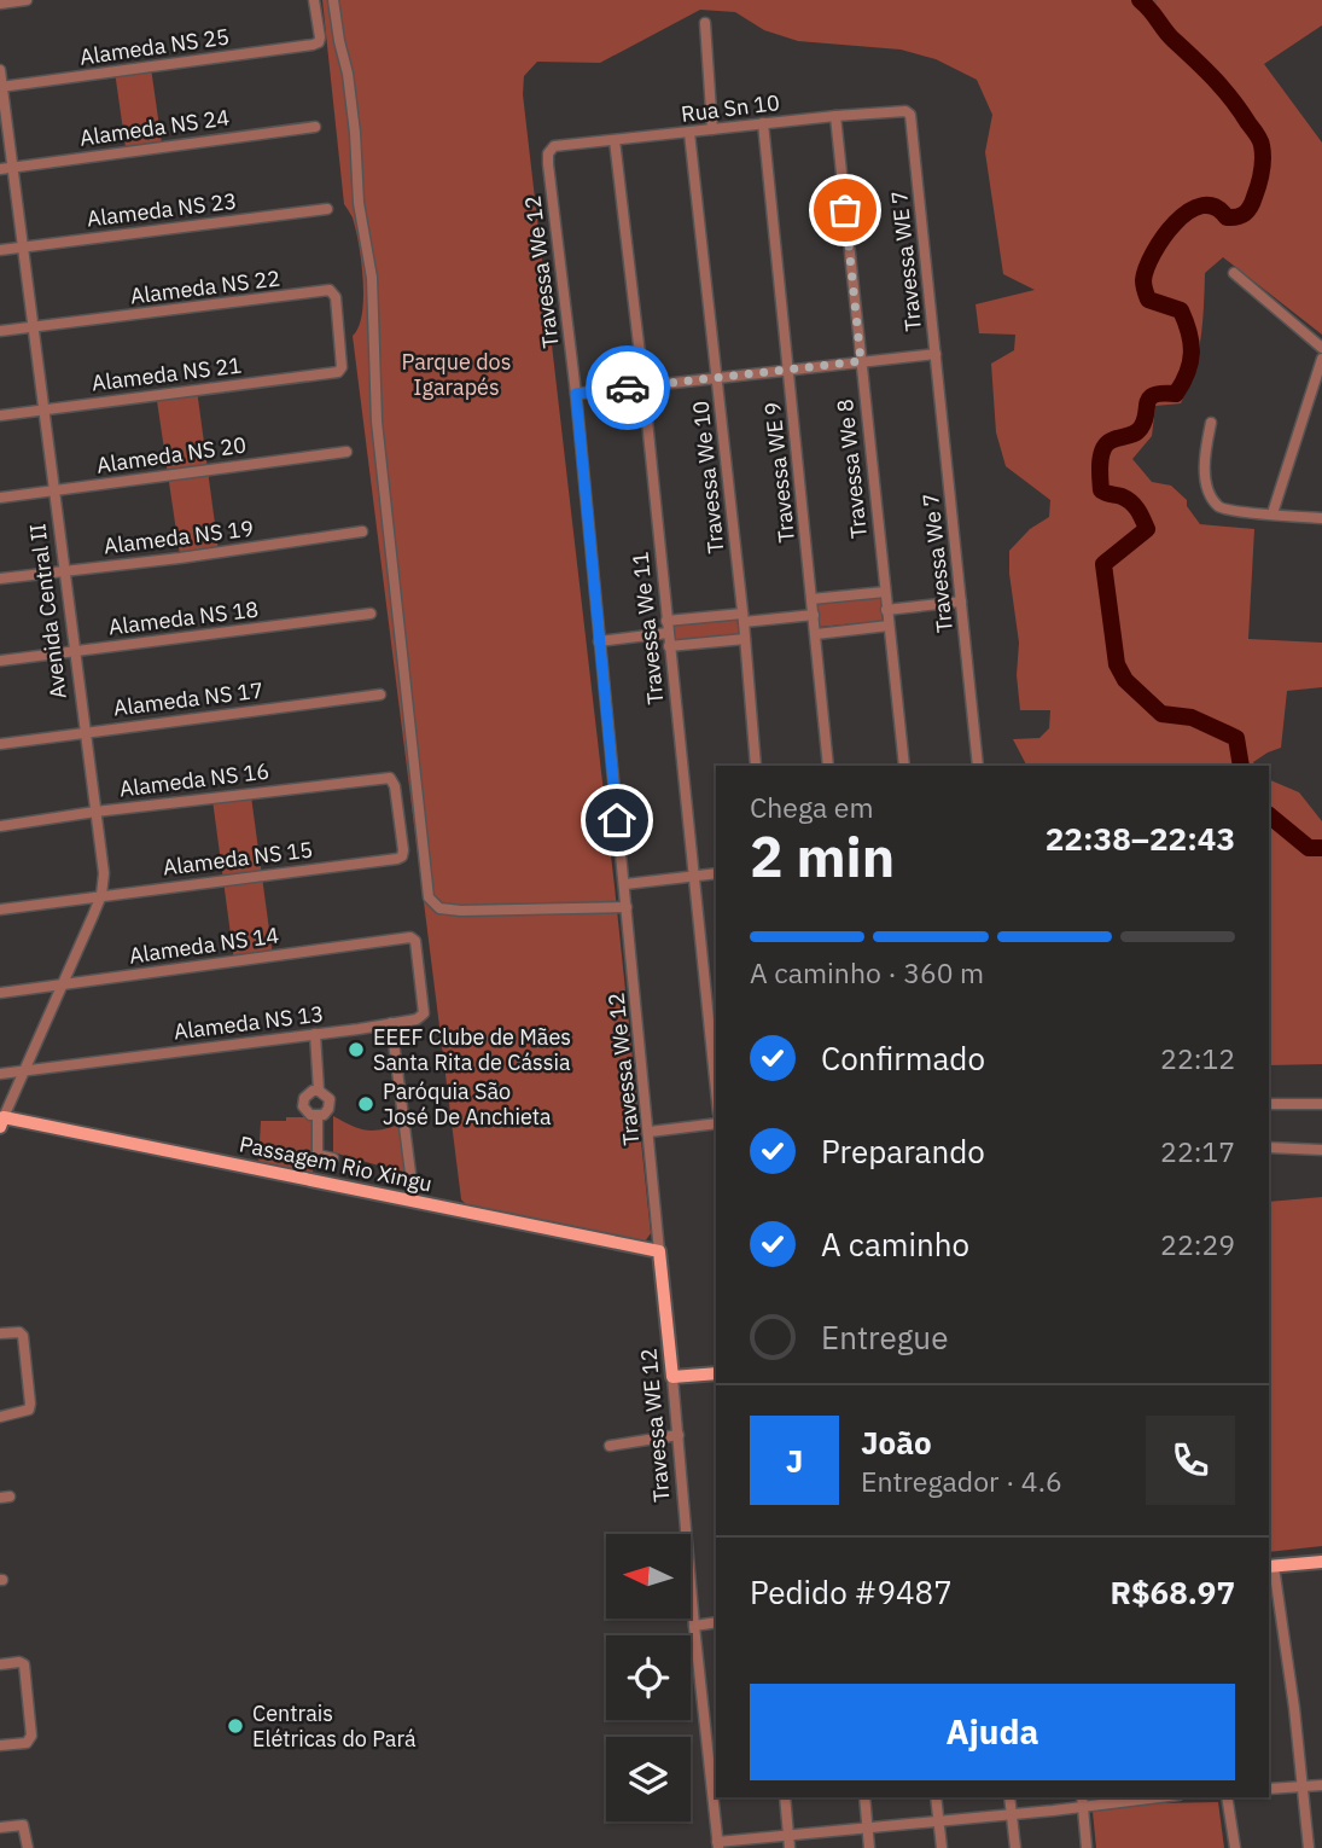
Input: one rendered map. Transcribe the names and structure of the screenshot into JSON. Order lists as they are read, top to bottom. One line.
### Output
{"streets":{"main road":["Passagem Rio Xingu","Travessa WE 12"],"street":["Alameda NS 25","Rua Sn 10","Alameda NS 24","Alameda NS 23","Travessa WE 7","Travessa We 12","Alameda NS 22","Alameda NS 21","Alameda NS 20","Travessa We 8","Travessa WE 9","Travessa We 10","Alameda NS 19","Travessa We 7","Avenida Central II","Alameda NS 18","Travessa We 11","Alameda NS 17","Alameda NS 16","Alameda NS 15","Alameda NS 14","Alameda NS 13"]},"crossings":[["Alameda NS 25","Avenida Central II"],["Rua Sn 10","Travessa WE 7"],["Rua Sn 10","Travessa We 12"],["Rua Sn 10","Travessa We 8"],["Rua Sn 10","Travessa WE 9"],["Rua Sn 10","Travessa We 10"],["Rua Sn 10","Travessa We 11"],["Alameda NS 24","Avenida Central II"],["Alameda NS 23","Avenida Central II"],["Travessa WE 7","Travessa We 7"],["Travessa We 12","Passagem Rio Xingu"],["Travessa We 12","Travessa WE 12"],["Alameda NS 22","Alameda NS 21"],["Alameda NS 22","Avenida Central II"],["Alameda NS 21","Avenida Central II"],["Alameda NS 20","Avenida Central II"],["Alameda NS 19","Avenida Central II"],["Avenida Central II","Alameda NS 18"],["Avenida Central II","Alameda NS 17"],["Avenida Central II","Alameda NS 16"],["Avenida Central II","Alameda NS 15"],["Avenida Central II","Alameda NS 14"],["Avenida Central II","Alameda NS 13"],["Avenida Central II","Passagem Rio Xingu"],["Alameda NS 16","Alameda NS 15"],["Alameda NS 14","Alameda NS 13"],["Passagem Rio Xingu","Travessa WE 12"]],"parks":["Parque dos Igarapés"],"places":["EEEF Clube de Mães Santa Rita de Cássia","Paróquia São José De Anchieta","Centrais Elétricas do Pará"],"north":"left","page":{"heading":["2 min","Chega em","22:38–22:43"],"panel":["João","Entregador · 4.6","Pedido #9487","R$68.97"],"bar":"A caminho · 360 m","list":[["Confirmado","22:12"],["Preparando","22:17"],["A caminho","22:29"],"Entregue"],"round":"J","buttons":"Ajuda"}}
